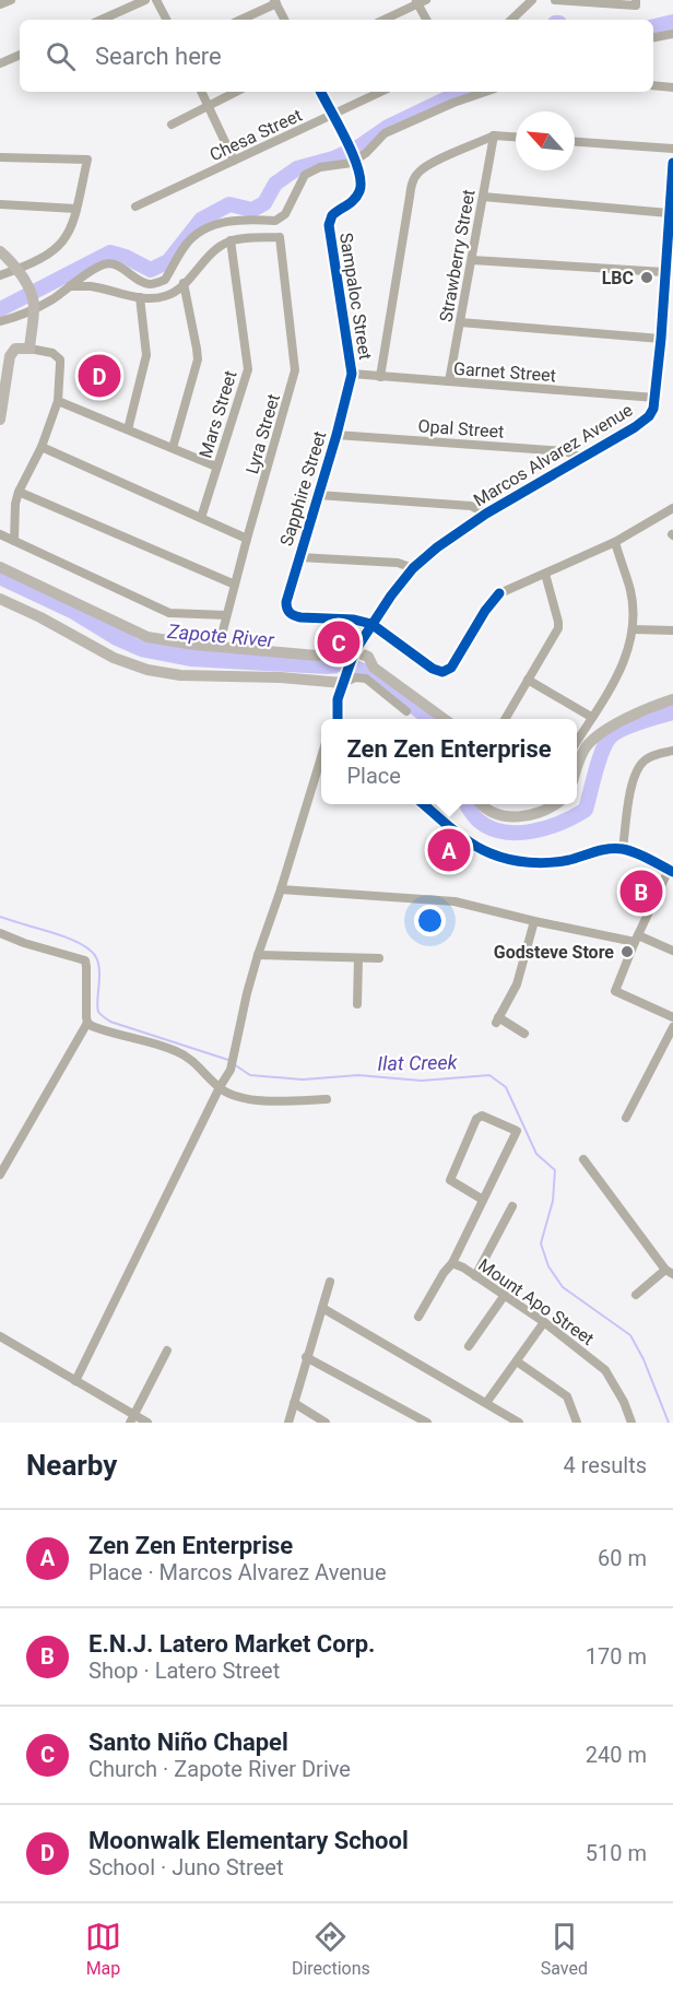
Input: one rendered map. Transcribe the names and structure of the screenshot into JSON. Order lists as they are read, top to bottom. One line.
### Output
{"streets":{"main road":["Marcos Alvarez Avenue"],"street":["Chesa Street","Strawberry Street","Sampaloc Street","Garnet Street","Mars Street","Opal Street","Lyra Street","Sapphire Street","Mount Apo Street"]},"crossings":[["Strawberry Street","Garnet Street"],["Sampaloc Street","Garnet Street"],["Sampaloc Street","Sapphire Street"],["Garnet Street","Marcos Alvarez Avenue"],["Garnet Street","Sapphire Street"],["Mars Street","Lyra Street"],["Opal Street","Marcos Alvarez Avenue"],["Opal Street","Sapphire Street"],["Marcos Alvarez Avenue","Sapphire Street"]],"water":["Zapote River","Ilat Creek"],"places":["LBC","Godsteve Store"],"north":"top left","page":{"search":"Search here","pins":["D","C","A","B"],"popup":["Zen Zen Enterprise","Place"],"heading":["Nearby","4 results"],"list":[{"mark":"A","name":"Zen Zen Enterprise","note":"Place · Marcos Alvarez Avenue","value":"60 m"},{"mark":"B","name":"E.N.J. Latero Market Corp.","note":"Shop · Latero Street","value":"170 m"},{"mark":"C","name":"Santo Niño Chapel","note":"Church · Zapote River Drive","value":"240 m"},{"mark":"D","name":"Moonwalk Elementary School","note":"School · Juno Street","value":"510 m"}],"nav":["Map","Directions","Saved"]}}
